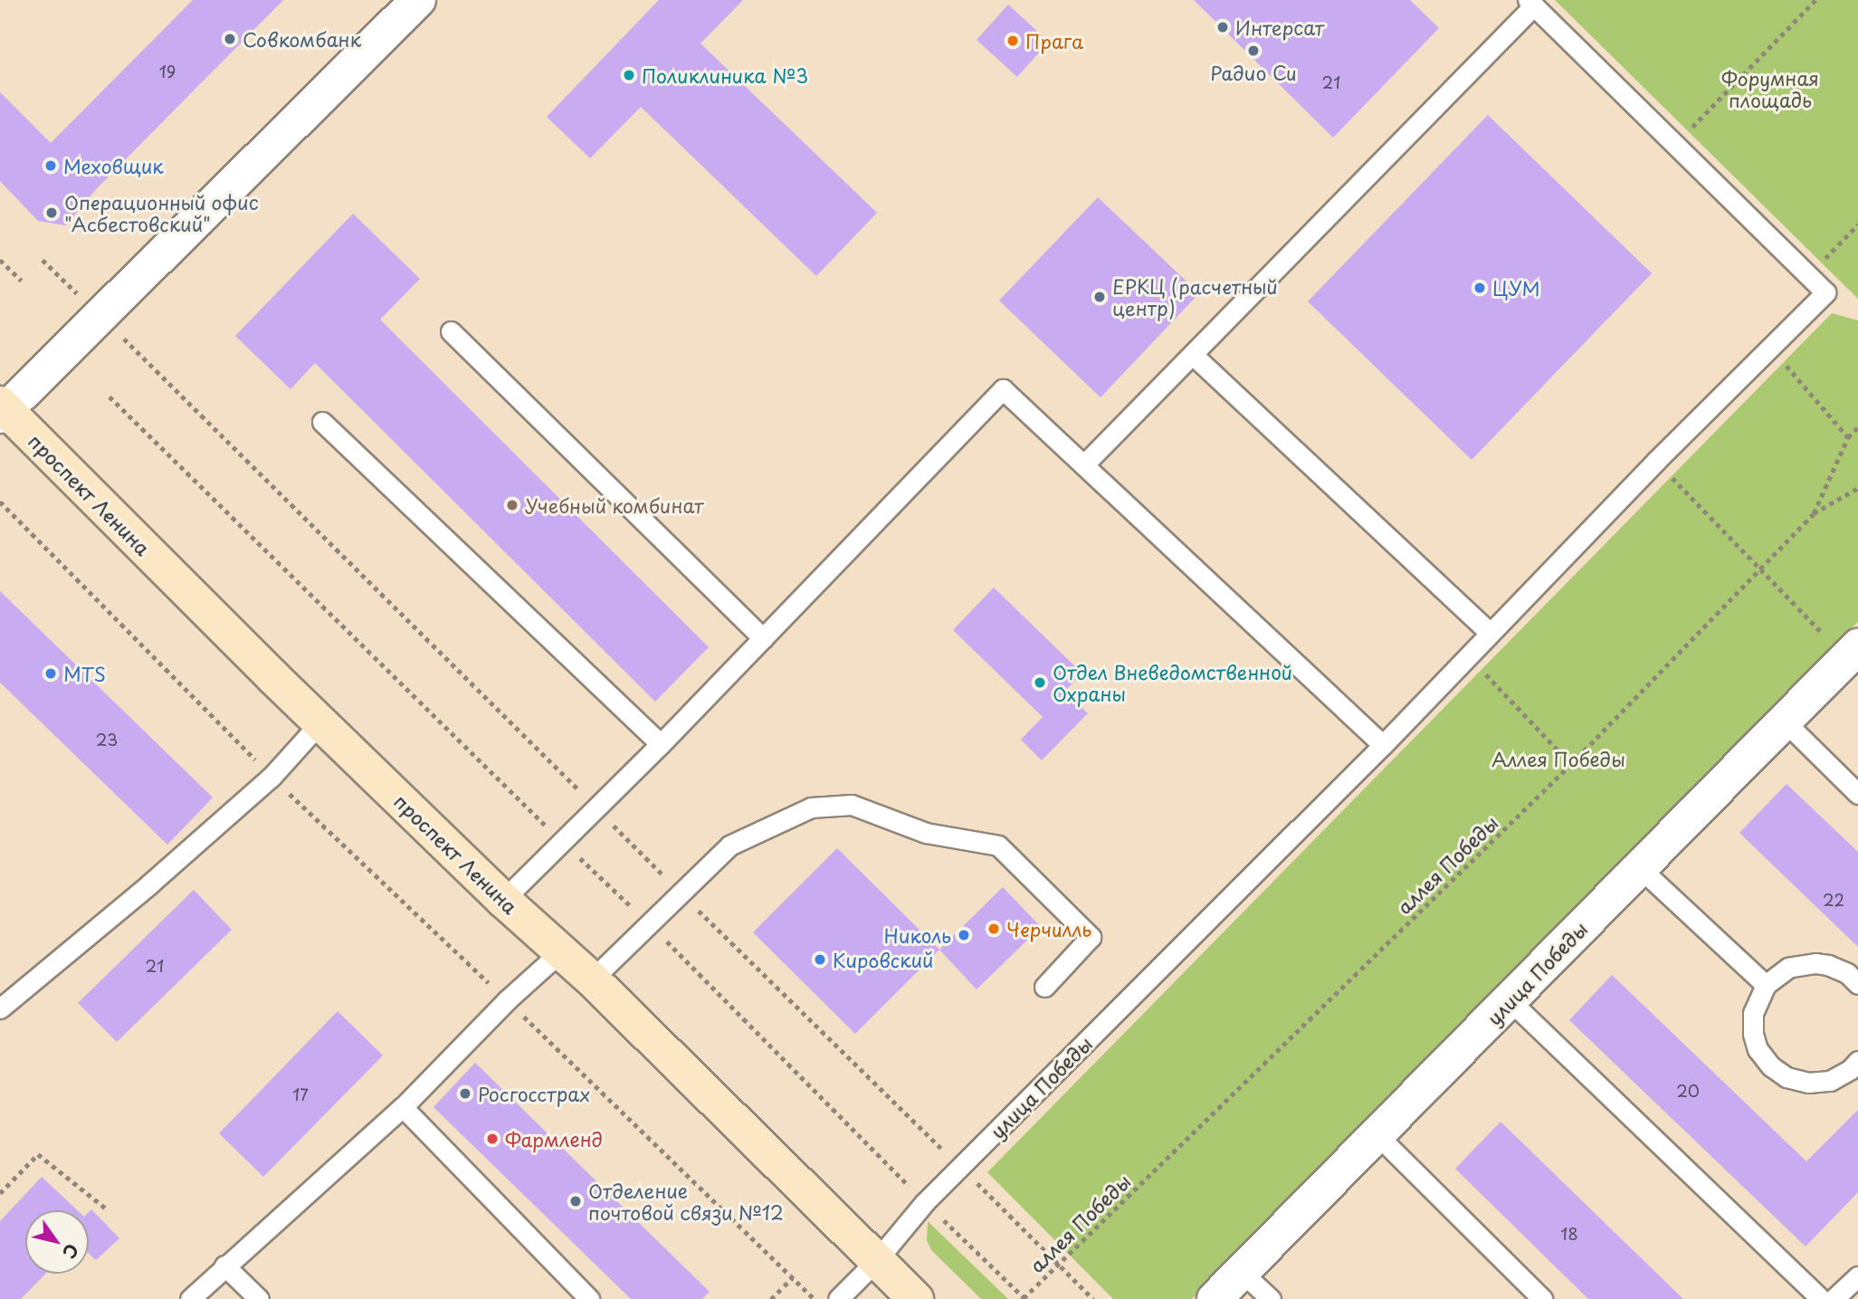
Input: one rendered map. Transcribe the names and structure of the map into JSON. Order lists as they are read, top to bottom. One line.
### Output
{"streets":{"street":["проспект Ленина","улица Победы"],"path":["аллея Победы"]},"crossings":[["проспект Ленина","улица Победы"]],"parks":["Форумная площадь","Аллея Победы"],"places":["Интерсат","Совкомбанк","Прага","Радио Си","Поликлиника №3","Меховщик","Операционный офис \"Асбестовский\"","ЦУМ","ЕРКЦ (расчетный центр)","Учебный комбинат","MTS","Отдел Вневедомственной Охраны","Черчилль","Николь","Кировский","Росгосстрах","Фармленд","Отделение почтовой связи №12"],"house_numbers":["19","21","23","22","21","20","17","18"],"north":"bottom right"}
